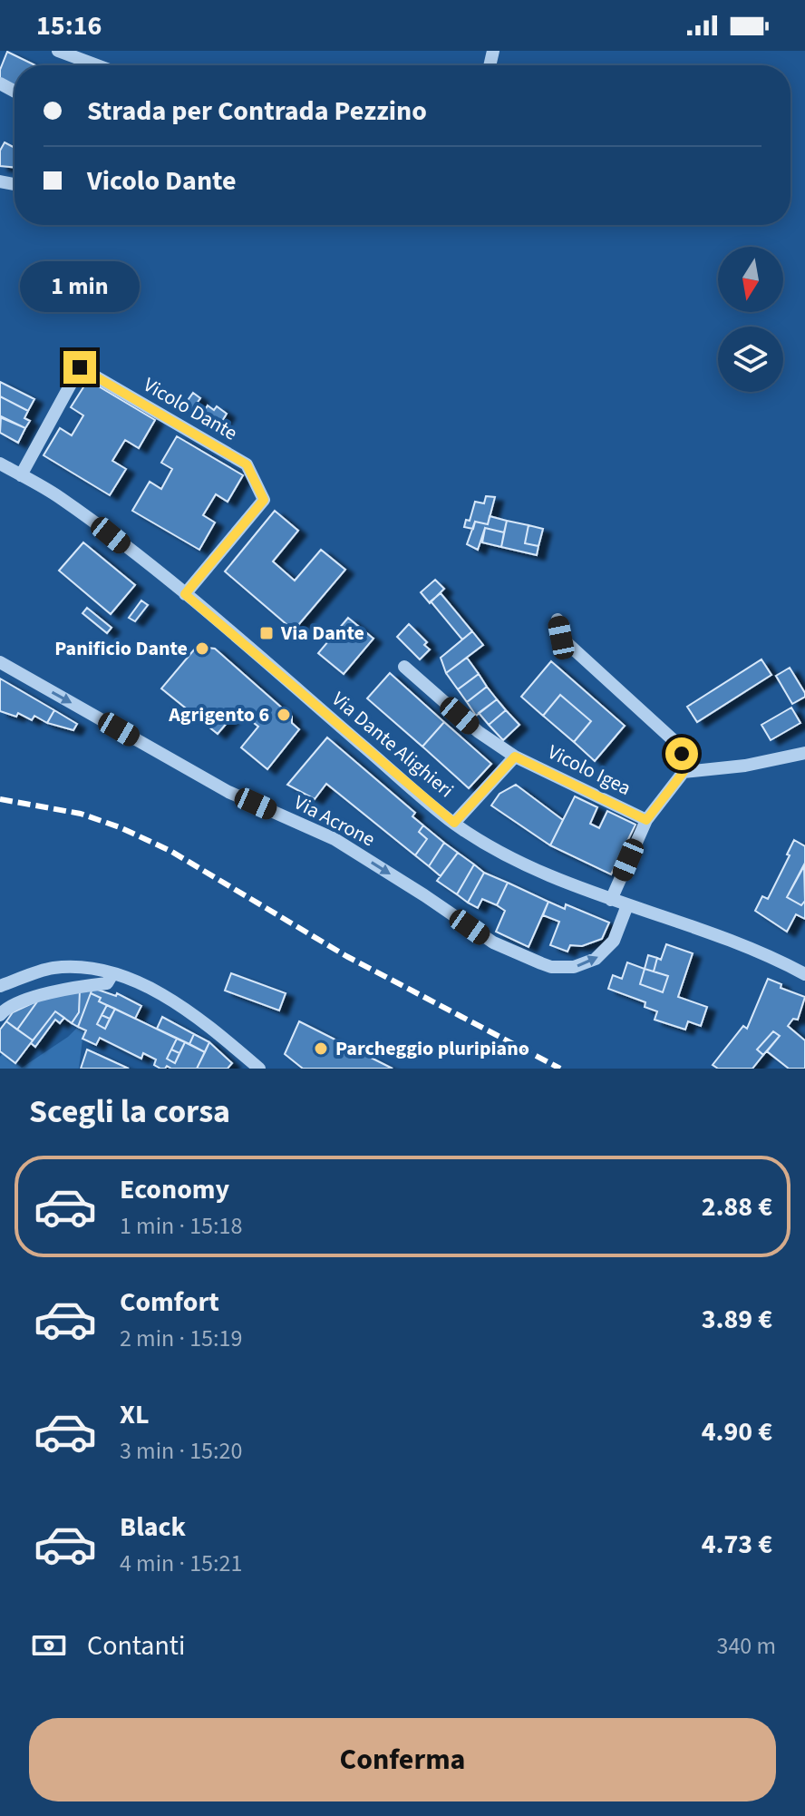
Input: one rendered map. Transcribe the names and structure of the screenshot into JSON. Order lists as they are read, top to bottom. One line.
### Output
{"streets":{"street":["Vicolo Dante","Via Dante Alighieri","Vicolo Igea","Via Acrone"]},"crossings":[["Vicolo Dante","Via Dante Alighieri"],["Via Dante Alighieri","Vicolo Igea"],["Via Dante Alighieri","Via Acrone"]],"one_way":["Via Acrone"],"places":{"transit":["Via Dante"],"other":["Panificio Dante","Agrigento 6","Parcheggio pluripiano"]},"north":"bottom","page":{"status":"15:16","banner":["Strada per Contrada Pezzino","Vicolo Dante"],"bubble":"1 min","heading":"Scegli la corsa","list":[{"name":"Economy","note":"1 min · 15:18","value":"2.88 €"},{"name":"Comfort","note":"2 min · 15:19","value":"3.89 €"},{"name":"XL","note":"3 min · 15:20","value":"4.90 €"},{"name":"Black","note":"4 min · 15:21","value":"4.73 €"}],"pay":["Contanti","340 m"],"buttons":"Conferma"}}
